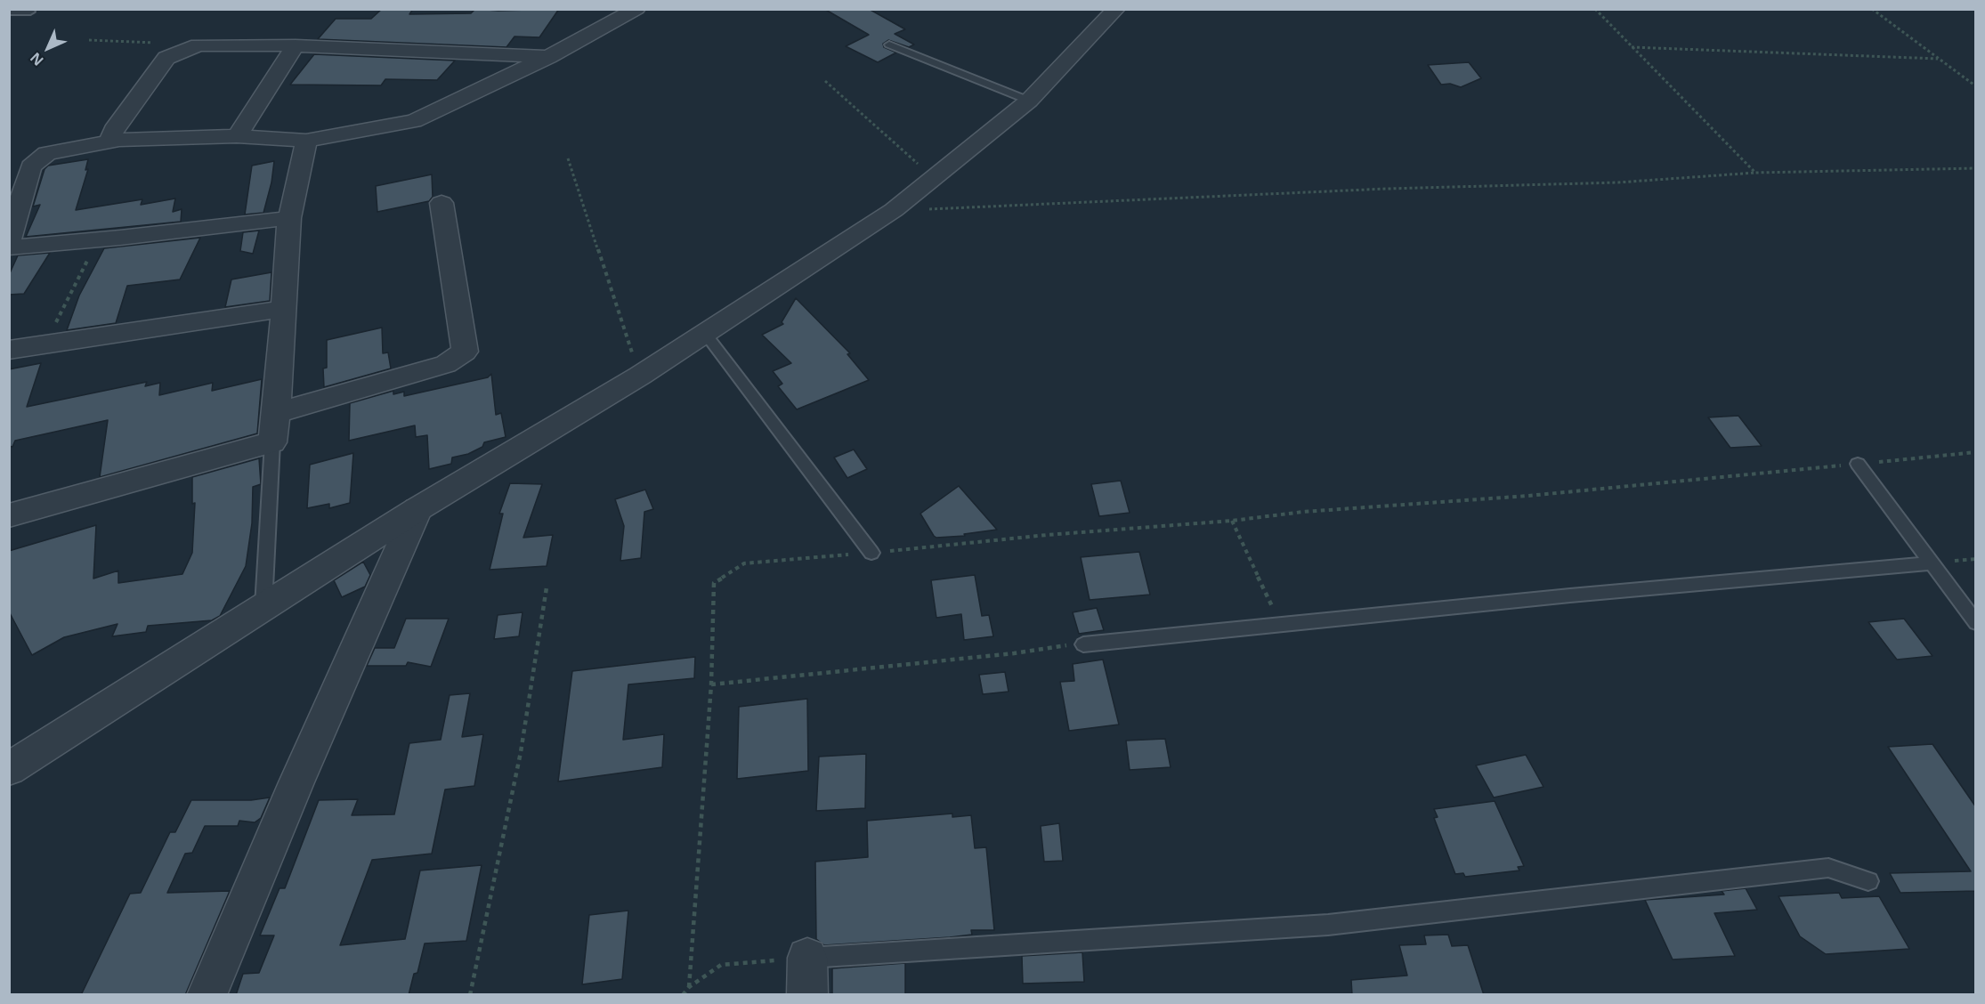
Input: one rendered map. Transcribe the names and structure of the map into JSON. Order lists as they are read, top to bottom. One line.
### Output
{"north":"bottom left"}
